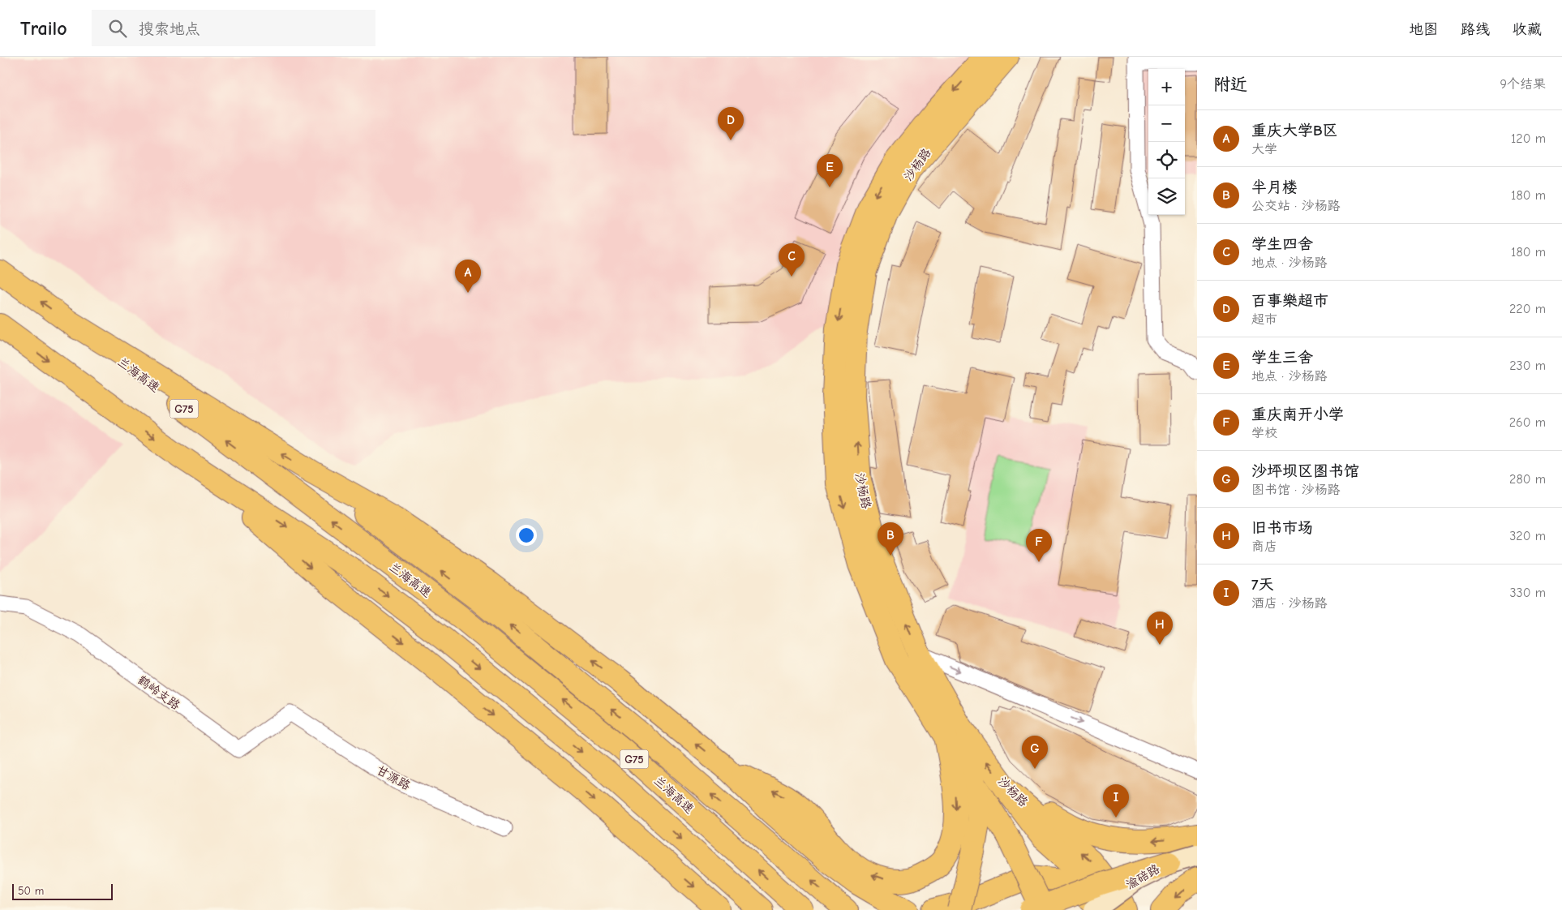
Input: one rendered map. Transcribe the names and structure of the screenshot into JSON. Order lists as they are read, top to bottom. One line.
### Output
{"streets":{"main road":["沙杨路","兰海高速","G75","渝碚路"],"street":["鹤岭支路","甘源路"]},"crossings":[["鹤岭支路","甘源路"]],"scale_bar":"50 m","page":{"header":"Trailo","search":"搜索地点","nav":["地图","路线","收藏"],"heading":["附近","9个结果"],"map_buttons":["+","−"],"pins":["D","E","C","A","B","F","H","G","I"],"list":[{"mark":"A","name":"重庆大学B区","note":"大学","value":"120 m"},{"mark":"B","name":"半月楼","note":"公交站 · 沙杨路","value":"180 m"},{"mark":"C","name":"学生四舍","note":"地点 · 沙杨路","value":"180 m"},{"mark":"D","name":"百事樂超市","note":"超市","value":"220 m"},{"mark":"E","name":"学生三舍","note":"地点 · 沙杨路","value":"230 m"},{"mark":"F","name":"重庆南开小学","note":"学校","value":"260 m"},{"mark":"G","name":"沙坪坝区图书馆","note":"图书馆 · 沙杨路","value":"280 m"},{"mark":"H","name":"旧书市场","note":"商店","value":"320 m"},{"mark":"I","name":"7天","note":"酒店 · 沙杨路","value":"330 m"}],"scale":"50 m"}}
